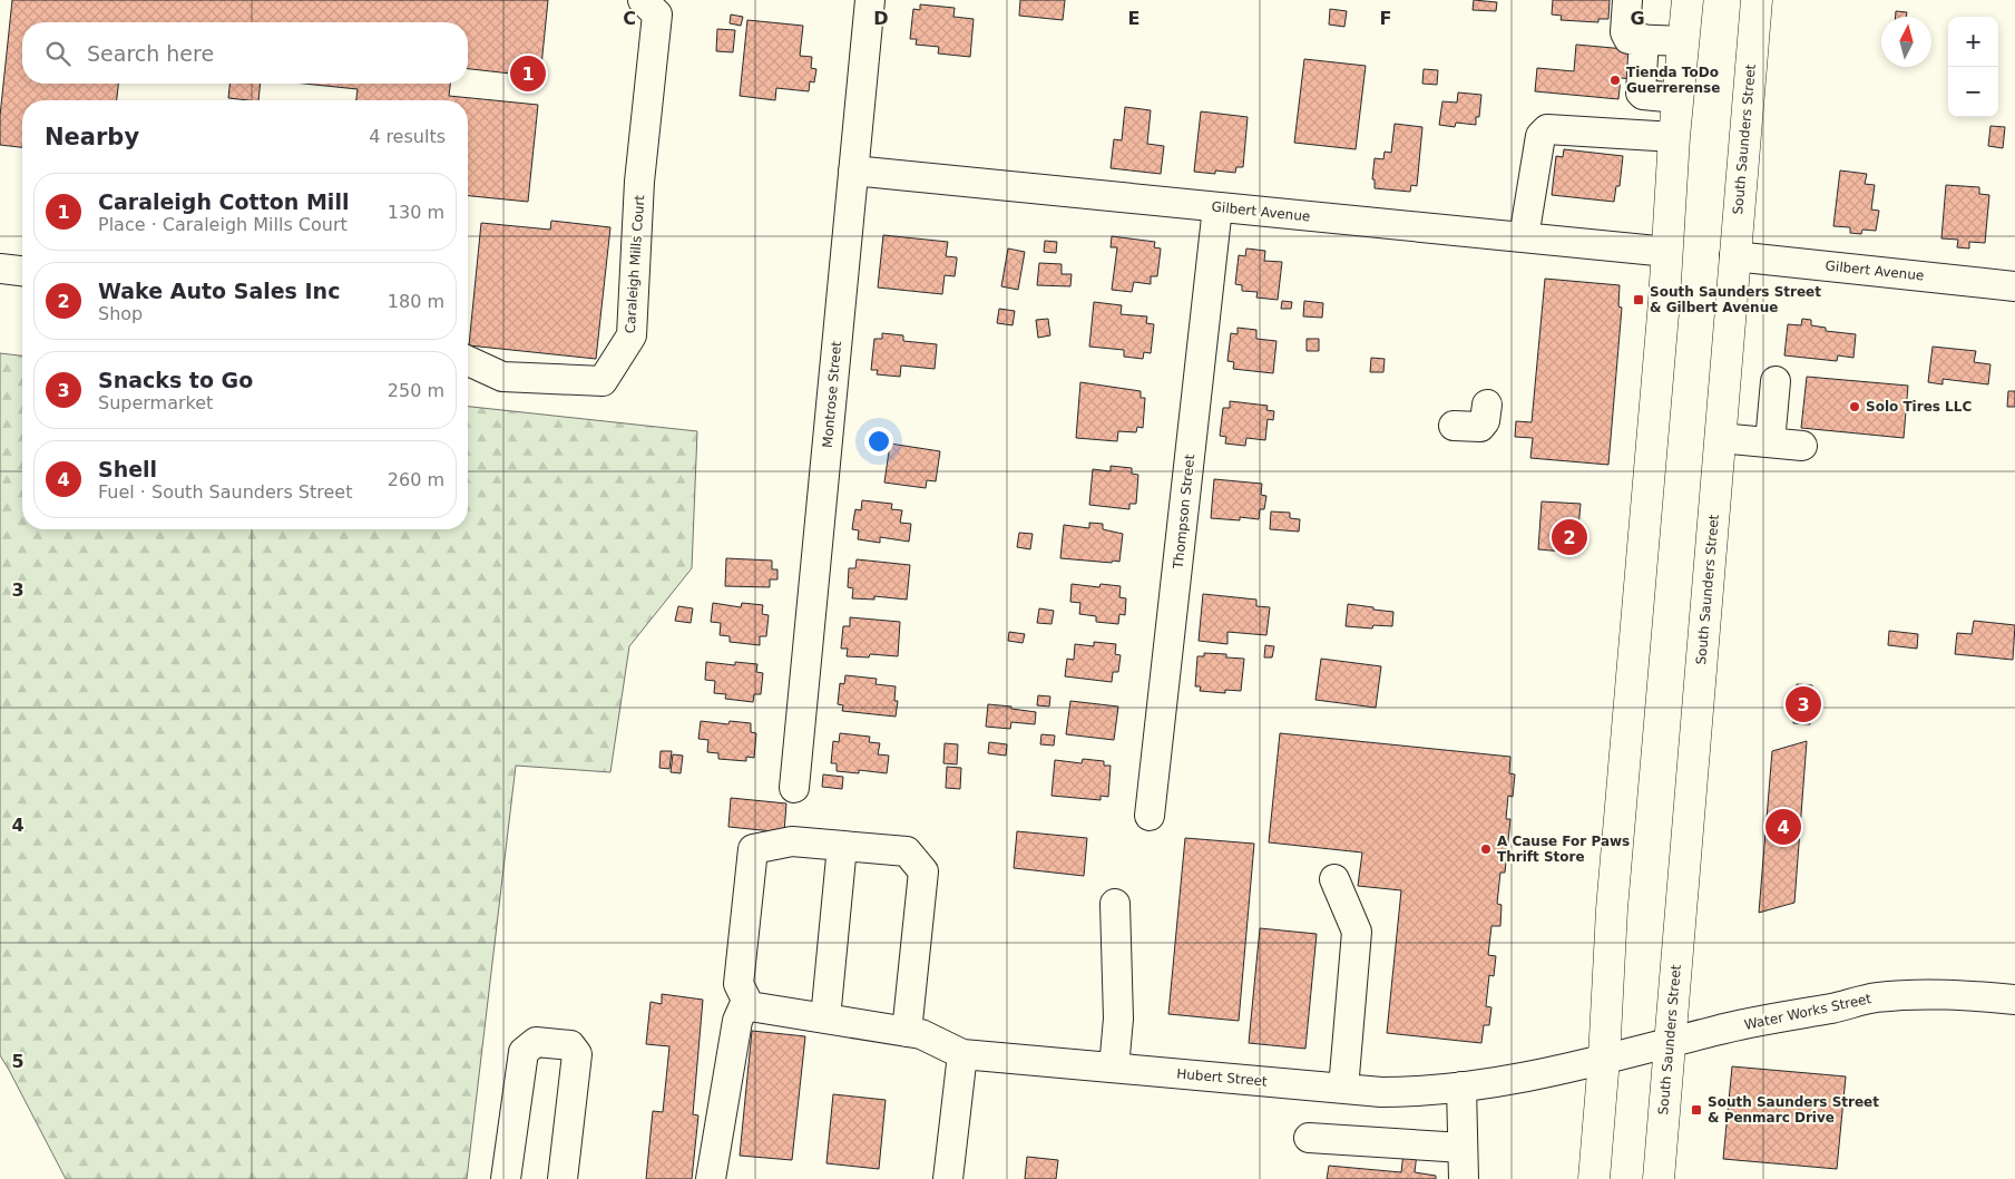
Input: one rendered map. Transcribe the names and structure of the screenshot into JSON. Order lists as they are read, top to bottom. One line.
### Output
{"streets":{"main road":["South Saunders Street"],"street":["Gilbert Avenue","Caraleigh Mills Court","Montrose Street","Thompson Street","Water Works Street","Hubert Street"]},"crossings":[["South Saunders Street","Gilbert Avenue"],["South Saunders Street","Water Works Street"],["Gilbert Avenue","Montrose Street"],["Gilbert Avenue","Thompson Street"],["Water Works Street","Hubert Street"]],"places":{"other":["Tienda ToDo Guerrerense","Solo Tires LLC","A Cause For Paws Thrift Store"],"transit":["South Saunders Street & Gilbert Avenue","South Saunders Street & Penmarc Drive"]},"north":"top","page":{"map_buttons":["+","−"],"search":"Search here","pins":["1","2","3","4"],"heading":["Nearby","4 results"],"list":[{"mark":"1","name":"Caraleigh Cotton Mill","note":"Place · Caraleigh Mills Court","value":"130 m"},{"mark":"2","name":"Wake Auto Sales Inc","note":"Shop","value":"180 m"},{"mark":"3","name":"Snacks to Go","note":"Supermarket","value":"250 m"},{"mark":"4","name":"Shell","note":"Fuel · South Saunders Street","value":"260 m"}]},"grid":{"columns":["C","D","E","F","G"],"rows":["3","4","5"]}}
